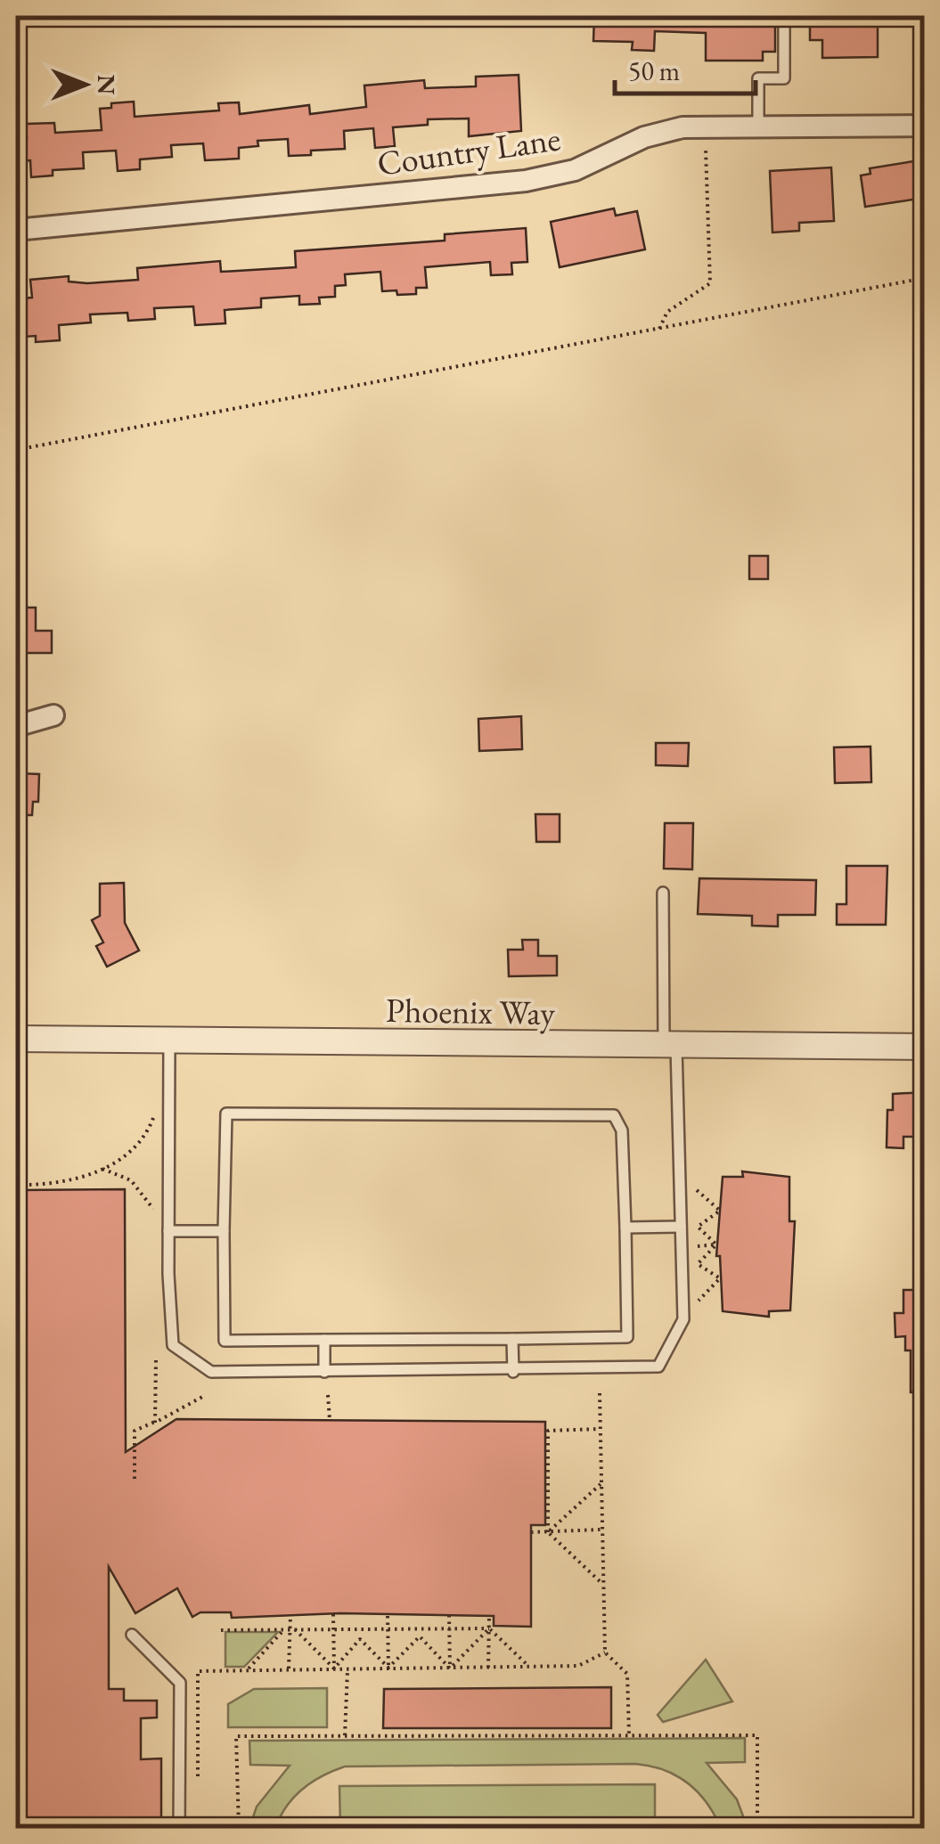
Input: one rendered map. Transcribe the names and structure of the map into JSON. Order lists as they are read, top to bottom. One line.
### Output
{"streets":{"street":["Country Lane","Phoenix Way"]},"scale_bar":"50 m","north":"right"}
